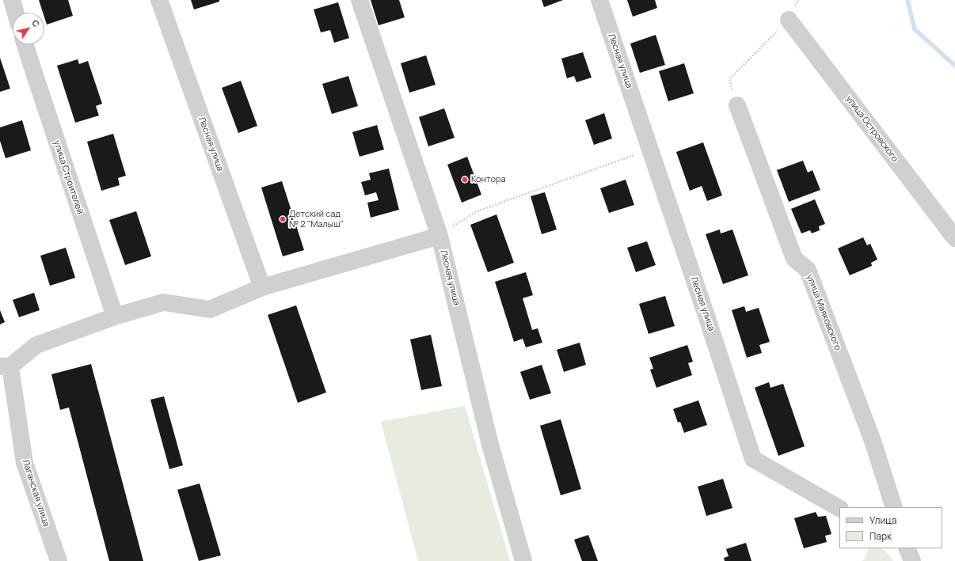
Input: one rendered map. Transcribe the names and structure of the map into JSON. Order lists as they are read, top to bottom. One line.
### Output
{"streets":{"street":["Лесная улица","улица Островского","улица Строителей","улица Маяковского","Лаганская улица"]},"places":["Контора","Детский сад № 2 \"Малыш\""],"legend":["Улица","Парк"],"north":"top right"}
